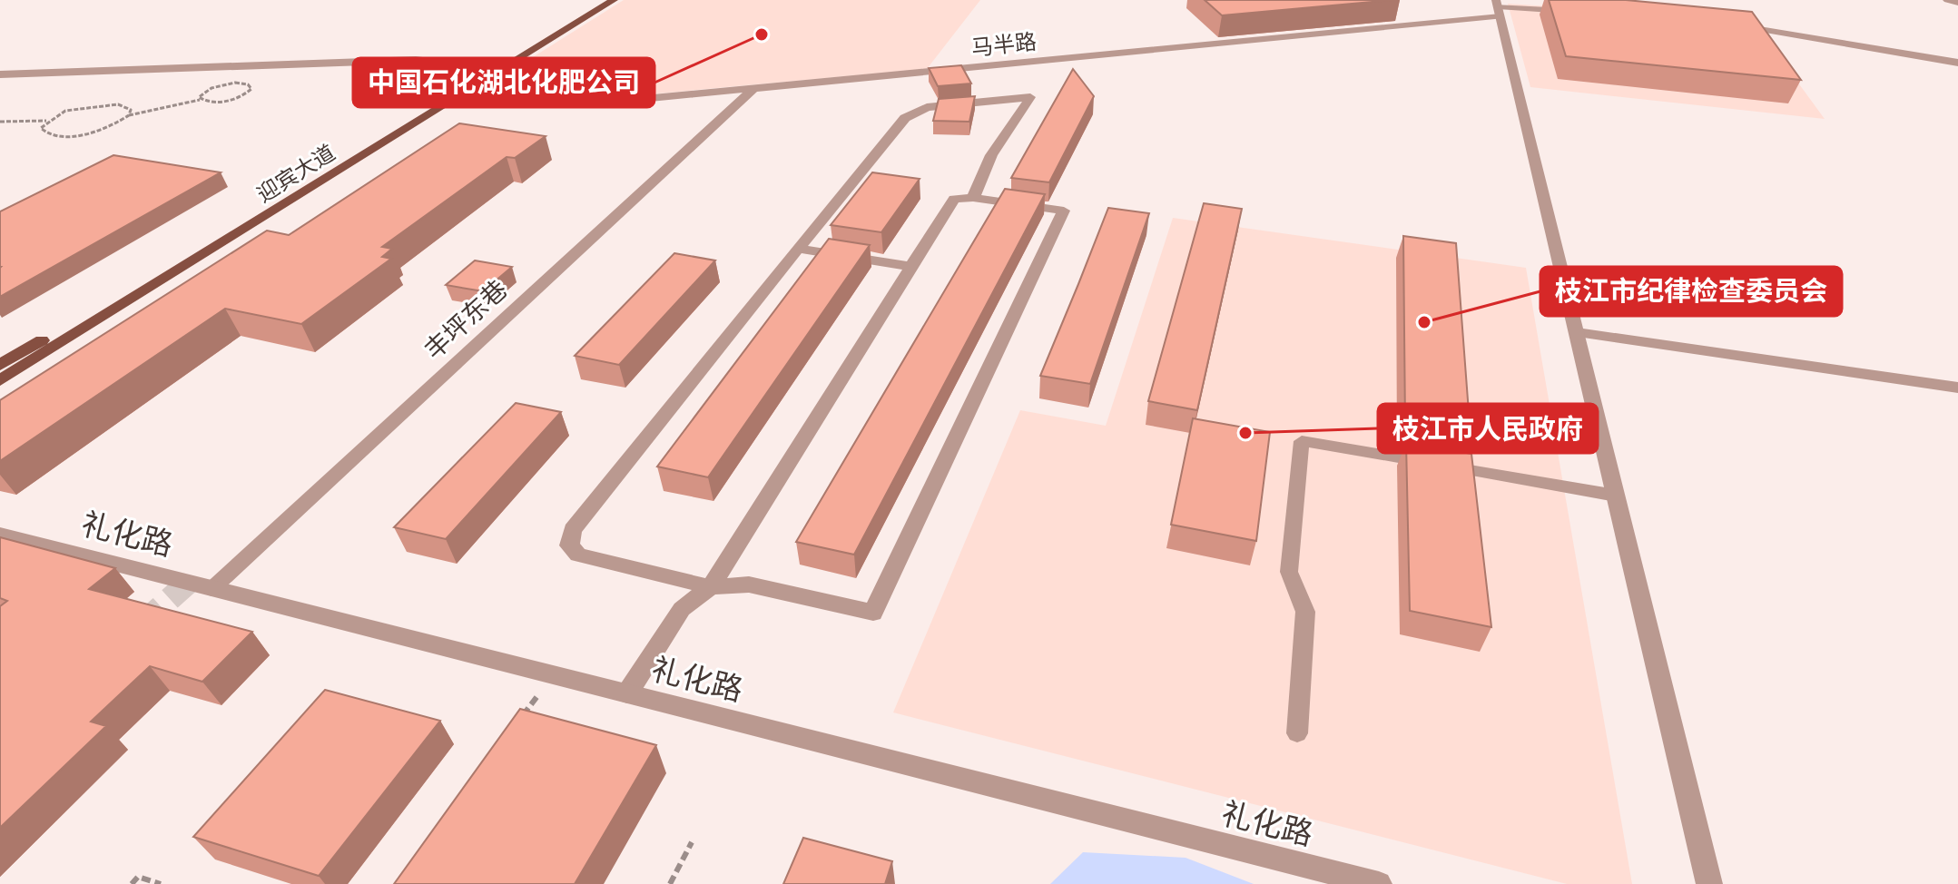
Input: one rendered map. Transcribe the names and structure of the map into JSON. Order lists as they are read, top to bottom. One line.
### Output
{"streets":{"main road":["迎宾大道"],"street":["马半路","丰坪东巷","礼化路"]},"crossings":[["马半路","迎宾大道"],["马半路","丰坪东巷"],["丰坪东巷","礼化路"]],"places":["中国石化湖北化肥公司","枝江市纪律检查委员会","枝江市人民政府"]}
